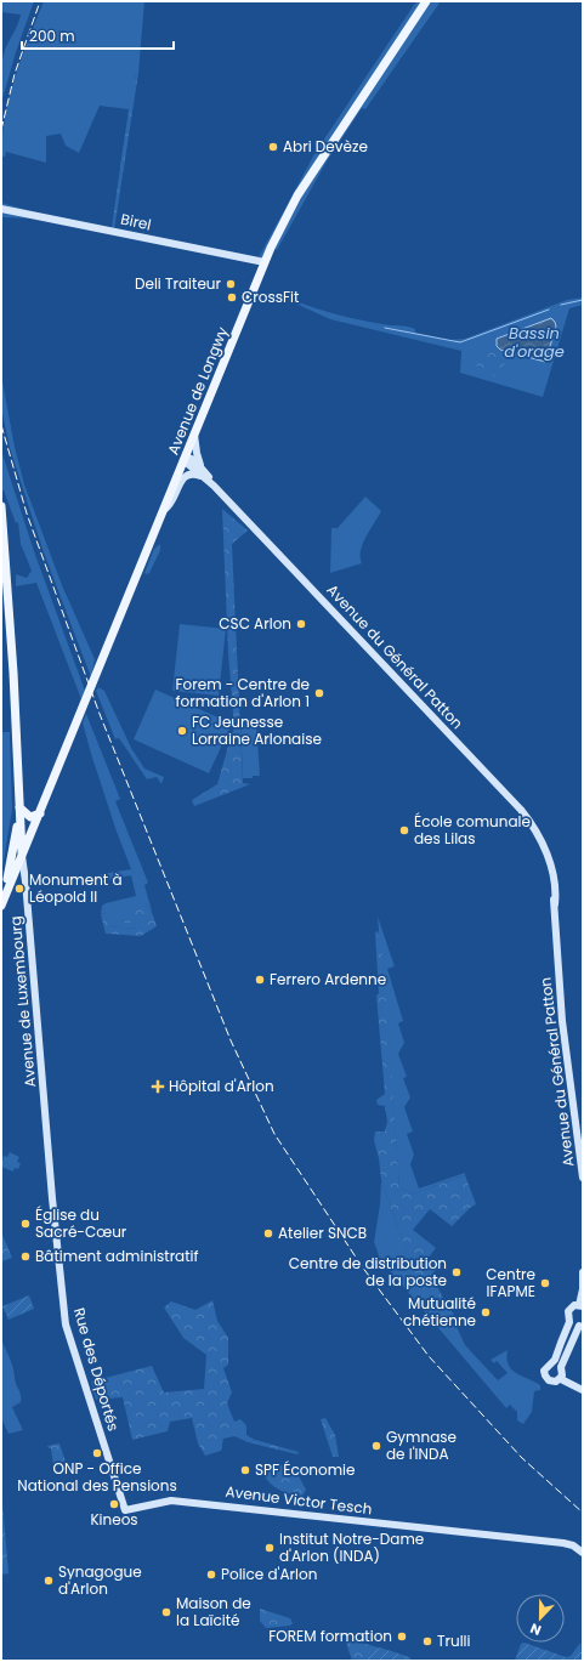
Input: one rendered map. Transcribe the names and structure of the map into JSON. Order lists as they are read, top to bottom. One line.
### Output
{"streets":{"main road":["Birel","Avenue de Longwy","Avenue du Général Patton","Avenue de Luxembourg","Rue des Déportés","Avenue Victor Tesch"]},"crossings":[["Birel","Avenue de Longwy"],["Avenue de Longwy","Avenue de Luxembourg"],["Avenue de Luxembourg","Rue des Déportés"],["Rue des Déportés","Avenue Victor Tesch"]],"water":["Bassin d'orage"],"places":{"other":["Abri Devèze","Deli Traiteur","CrossFit","CSC Arlon","Forem - Centre de formation d'Arlon 1","FC Jeunesse Lorraine Arlonaise","École comunale des Lilas","Monument à Léopold II","Ferrero Ardenne","Église du Sacré-Cœur","Atelier SNCB","Bâtiment administratif","Centre de distribution de la poste","Centre IFAPME","Mutualité chétienne","Gymnase de l'INDA","ONP - Office National des Pensions","SPF Économie","Kineos","Institut Notre-Dame d'Arlon (INDA)","Police d'Arlon","Synagogue d'Arlon","Maison de la Laïcité","FOREM formation","Trulli"],"health":["Hôpital d'Arlon"]},"scale_bar":"200 m","north":"bottom"}
